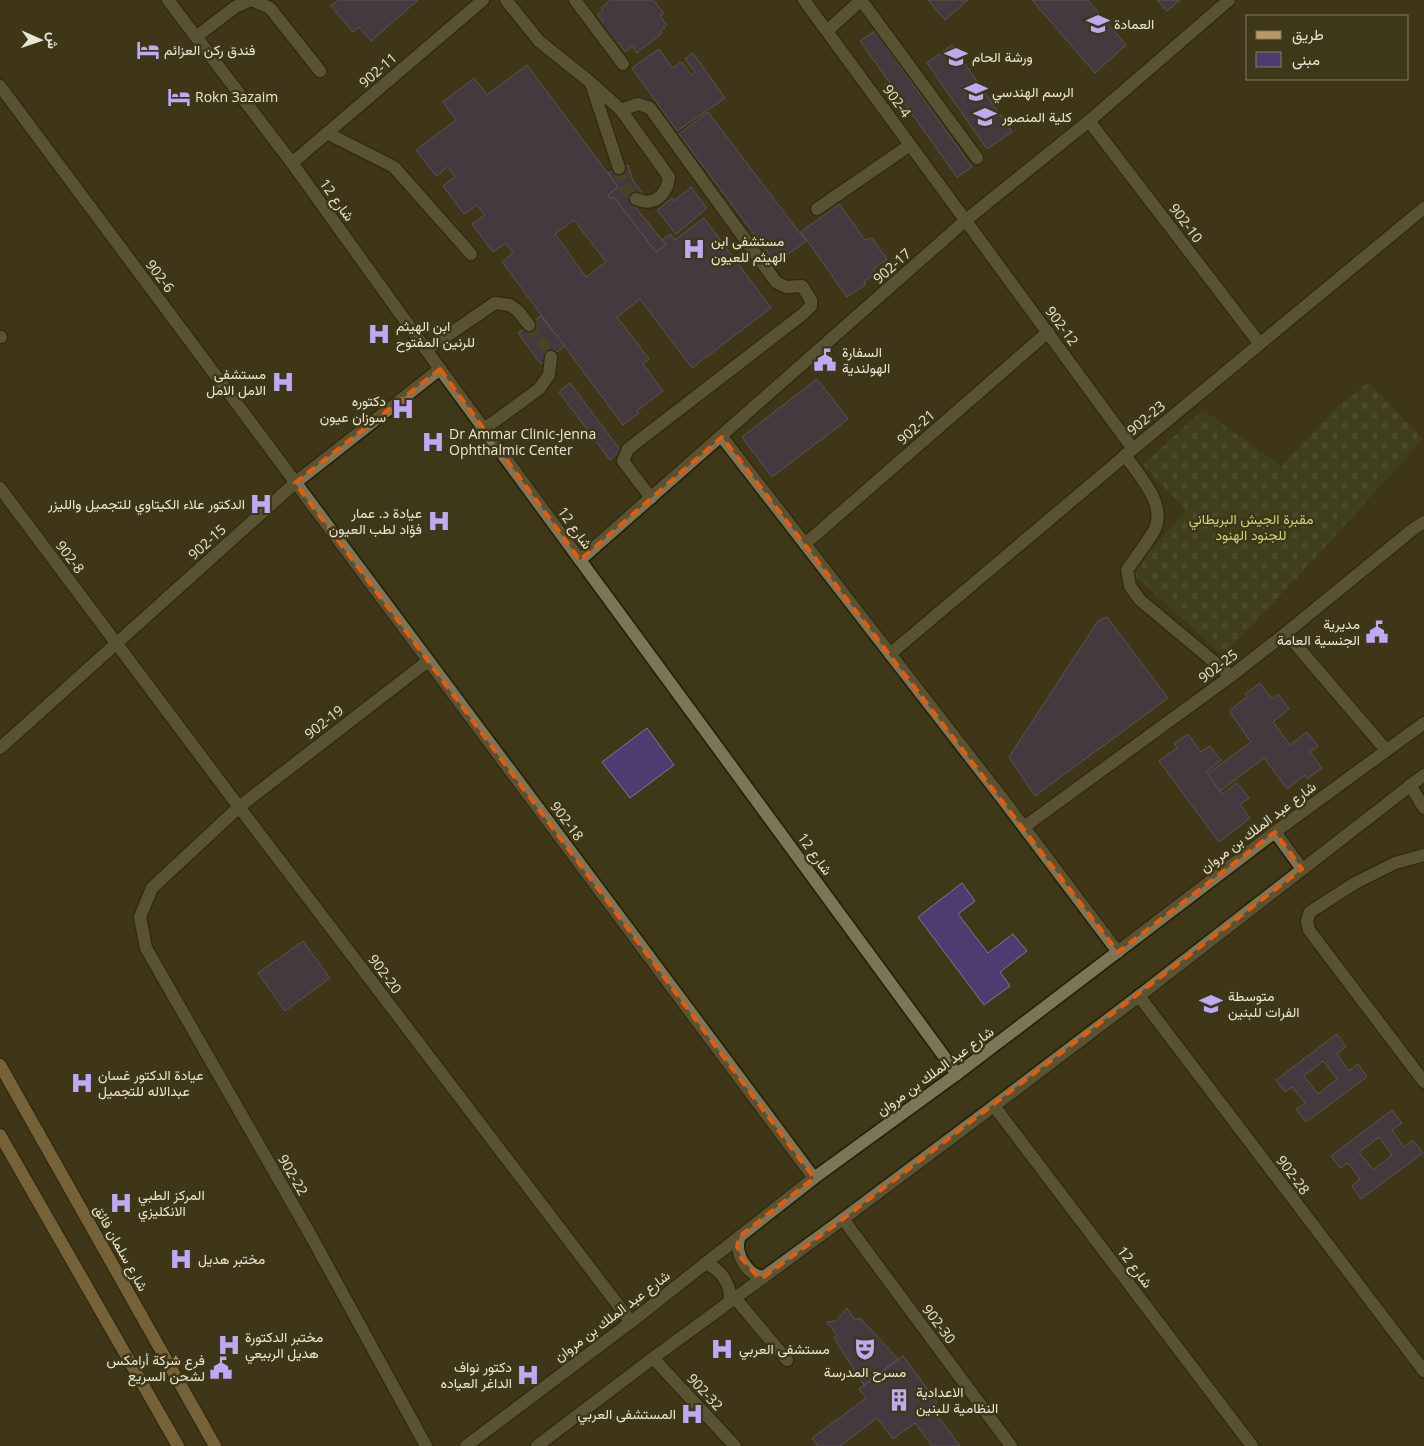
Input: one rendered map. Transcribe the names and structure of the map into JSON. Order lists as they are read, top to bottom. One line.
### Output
{"streets":{"main road":["شارع سلمان فائق"],"street":["902-11","902-4","شارع 12","902-10","902-17","902-6","902-12","902-23","902-21","902-15","902-8","902-25","902-19","902-18","شارع عبد الملك بن مروان","902-20","902-22","902-28","902-30","902-32"]},"crossings":[["902-11","شارع 12"],["902-4","902-17"],["902-4","902-12"],["شارع 12","902-17"],["شارع 12","902-15"],["شارع 12","شارع عبد الملك بن مروان"],["902-10","902-17"],["902-10","902-23"],["902-17","902-12"],["902-6","902-15"],["902-6","902-18"],["902-12","902-23"],["902-12","902-21"],["902-12","902-25"],["902-15","902-8"],["902-15","902-18"],["902-15","902-20"],["902-8","902-20"],["902-19","902-18"],["902-19","902-20"],["902-19","902-22"],["902-18","شارع عبد الملك بن مروان"],["شارع عبد الملك بن مروان","902-20"]],"parks":["مقبرة الجيش البريطاني للجنود الهنود"],"places":{"school or university":["العمادة","ورشة الحام","الرسم الهندسي","كلية المنصور","متوسطة الفرات للبنين"],"hotel":["فندق ركن العزائم","Rokn 3azaim"],"hospital":["مستشفى ابن الهيثم للعيون","ابن الهيثم للرنين المفتوح","مستشفى الامل الامل","دكتوره سوزان عيون","Dr Ammar Clinic-Jenna Ophthalmic Center","الدكتور علاء الكيتاوي للتجميل والليزر","عيادة د. عمار فؤاد لطب العيون","عيادة الدكتور غسان عبدالاله للتجميل","المركز الطبي الانكليزي","مختبر هديل","مختبر الدكتورة هديل الربيعي","مستشفى العربي","دكتور نواف الداغر العياده","المستشفى العربي"],"public building":["السفارة الهولندية","مديرية الجنسية العامة","فرع شركة أرامكس لشحن السريع"],"theatre":["مسرح المدرسة"],"building":["الاعدادية النظامية للبنين"]},"legend":["طريق","مبنى"],"north":"right"}
